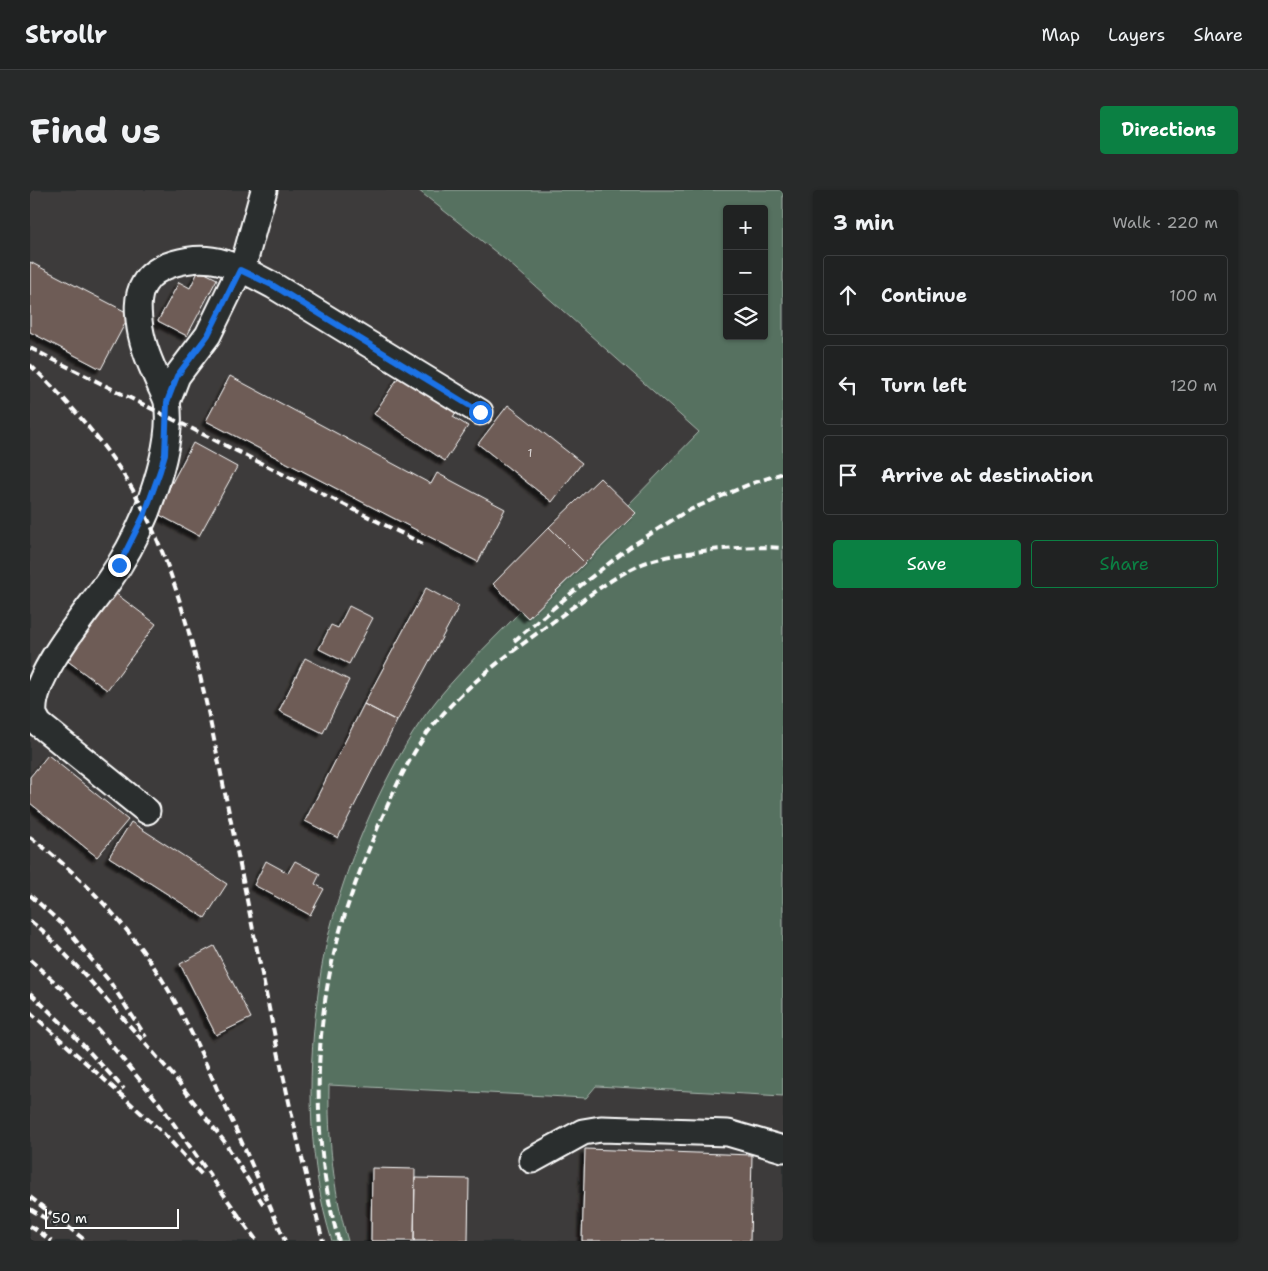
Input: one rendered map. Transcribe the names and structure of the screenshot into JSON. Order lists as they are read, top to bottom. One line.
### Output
{"house_numbers":["1"],"scale_bar":"50 m","page":{"header":"Strollr","nav":["Map","Layers","Share"],"buttons":["Directions",["Save","Share"]],"title":"Find us","heading":["3 min","Walk · 220 m"],"map_buttons":["+","−"],"list":[["Continue","100 m"],["Turn left","120 m"],"Arrive at destination"],"scale":"50 m"}}
